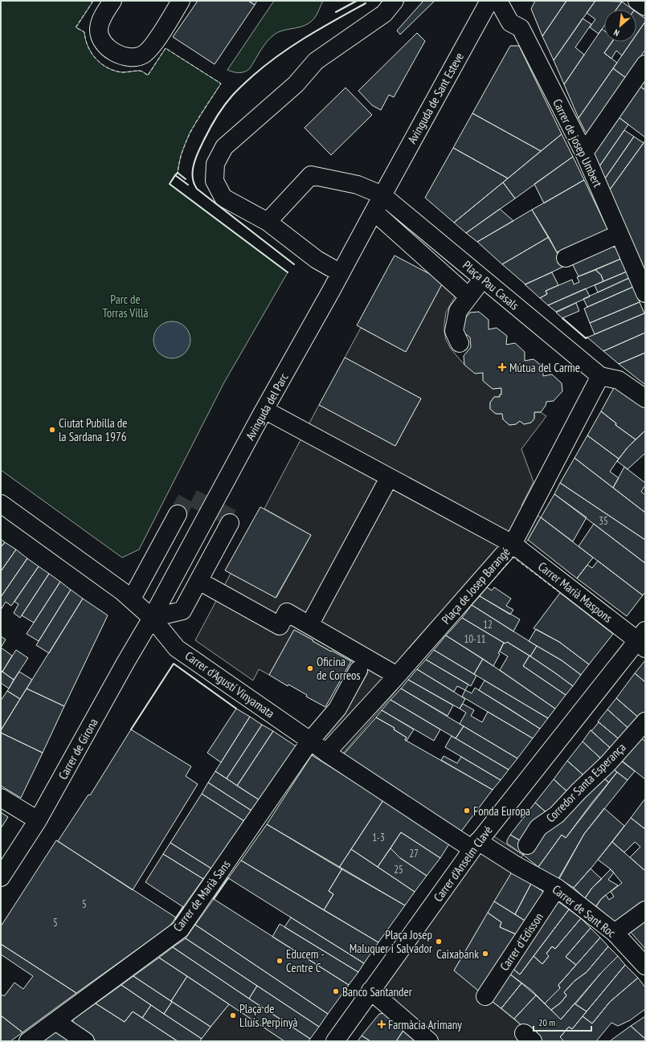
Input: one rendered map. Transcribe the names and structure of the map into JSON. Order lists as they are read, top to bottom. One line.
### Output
{"streets":{"street":["Avinguda de Sant Esteve","Carrer de josep Umbert","Plaça Pau Casals","Avinguda del Parc","Plaça de Josep Barangé","Carrer Marià Maspons","Carrer d'Agustí Vinyamata","Carrer de Girona","Corredor Santa Esperança","Carrer d'Anselm Clavé","Carrer de Marià Sans","Carrer de Sant Roc","Carrer d'Edisson"]},"crossings":[["Avinguda de Sant Esteve","Plaça Pau Casals"],["Avinguda de Sant Esteve","Avinguda del Parc"],["Plaça Pau Casals","Avinguda del Parc"],["Avinguda del Parc","Plaça de Josep Barangé"],["Avinguda del Parc","Carrer d'Agustí Vinyamata"],["Avinguda del Parc","Carrer de Girona"],["Plaça de Josep Barangé","Carrer Marià Maspons"],["Plaça de Josep Barangé","Carrer d'Agustí Vinyamata"],["Carrer Marià Maspons","Carrer d'Anselm Clavé"],["Carrer d'Agustí Vinyamata","Carrer de Girona"],["Carrer d'Agustí Vinyamata","Carrer d'Anselm Clavé"],["Carrer d'Agustí Vinyamata","Carrer de Marià Sans"],["Carrer d'Agustí Vinyamata","Carrer de Sant Roc"],["Carrer d'Anselm Clavé","Carrer de Sant Roc"],["Carrer de Sant Roc","Carrer d'Edisson"]],"parks":["Parc de Torras Villà"],"places":{"health":["Mútua del Carme","Farmàcia Arimany"],"other":["Ciutat Pubilla de la Sardana 1976","Oficina de Correos","Fonda Europa","Plaça Josep Maluquer i Salvador","Caixabank","Educem - Centre C","Banco Santander","Plaça de Lluís Perpinyà"]},"house_numbers":["35","12","10-11","1-3","27","25","5","5"],"scale_bar":"20 m","north":"bottom left"}
